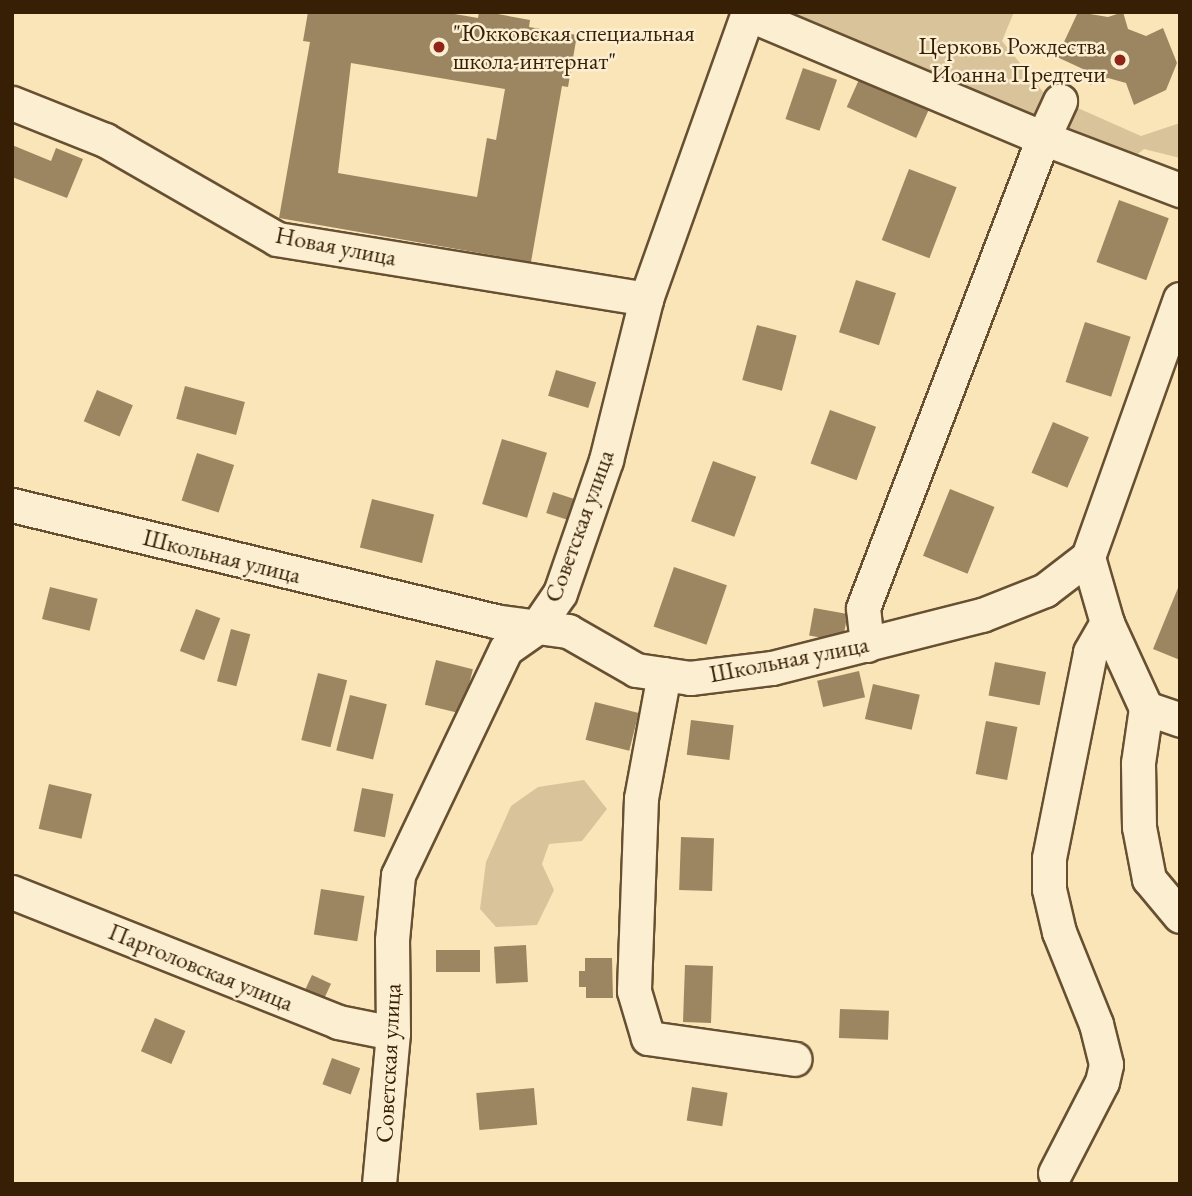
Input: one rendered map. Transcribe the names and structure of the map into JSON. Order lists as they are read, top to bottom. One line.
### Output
{"streets":{"street":["Новая улица","Советская улица","Школьная улица","Парголовская улица"]},"crossings":[["Новая улица","Советская улица"],["Советская улица","Школьная улица"],["Советская улица","Парголовская улица"]],"places":["\"Юкковская специальная школа-интернат\"","Церковь Рождества Иоанна Предтечи"]}
